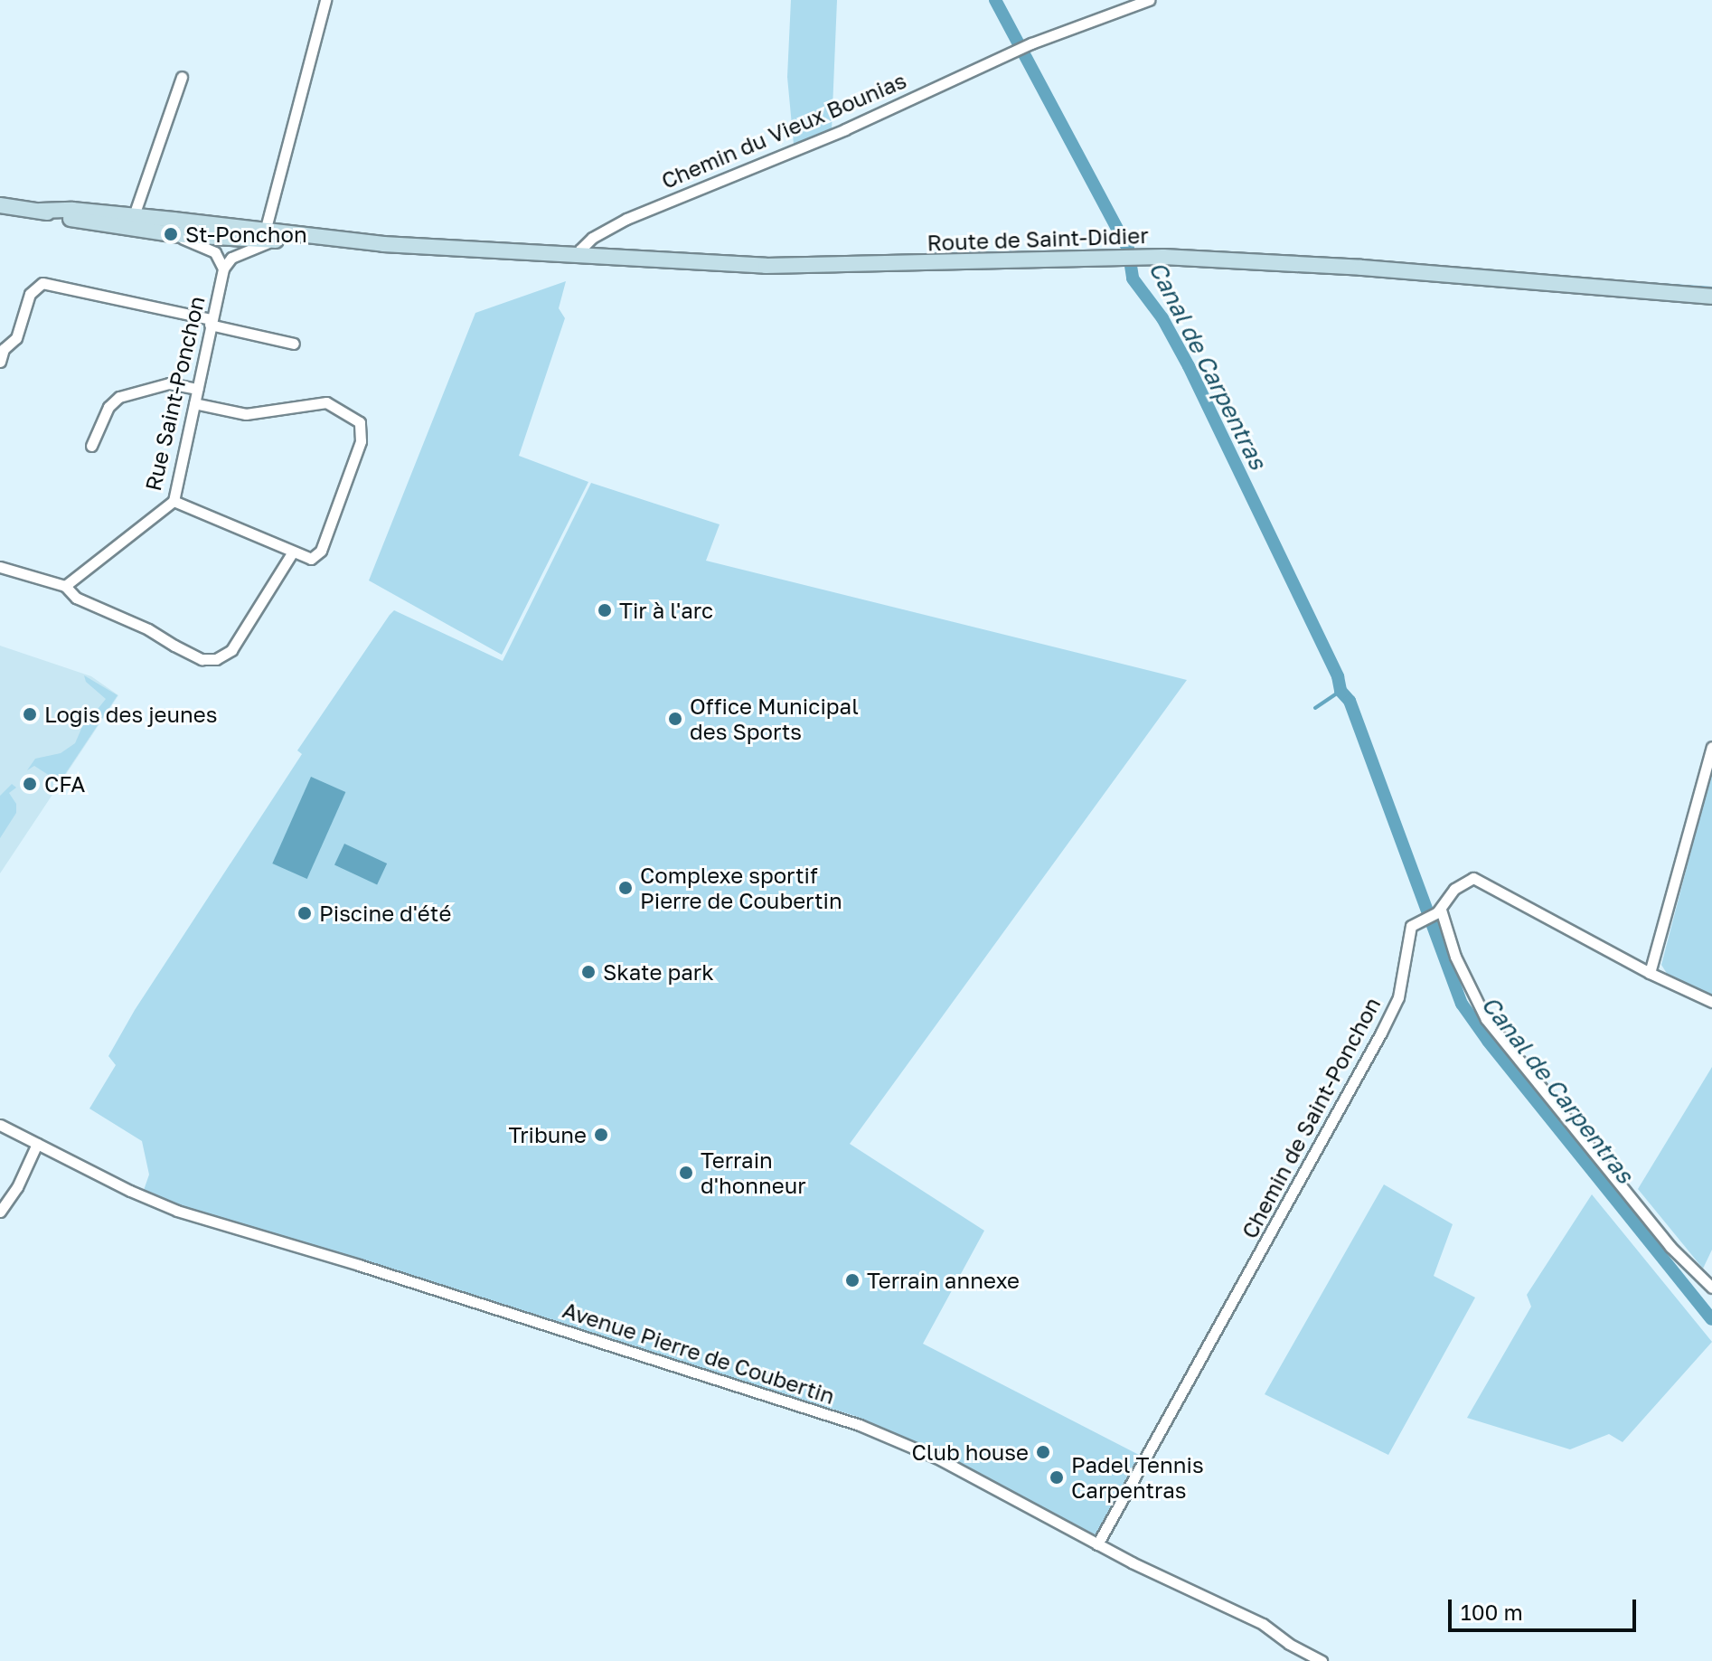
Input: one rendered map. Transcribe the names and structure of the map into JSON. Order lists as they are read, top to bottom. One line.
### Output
{"streets":{"main road":["Route de Saint-Didier"],"street":["Chemin du Vieux Bounias","Rue Saint-Ponchon","Chemin de Saint-Ponchon","Avenue Pierre de Coubertin"]},"crossings":[["Chemin du Vieux Bounias","Route de Saint-Didier"],["Chemin de Saint-Ponchon","Avenue Pierre de Coubertin"]],"water":["Canal de Carpentras"],"places":["St-Ponchon","Tir à l'arc","Logis des jeunes","Office Municipal des Sports","CFA","Complexe sportif Pierre de Coubertin","Piscine d'été","Skate park","Tribune","Terrain d'honneur","Terrain annexe","Club house","Padel Tennis Carpentras"],"scale_bar":"100 m"}
